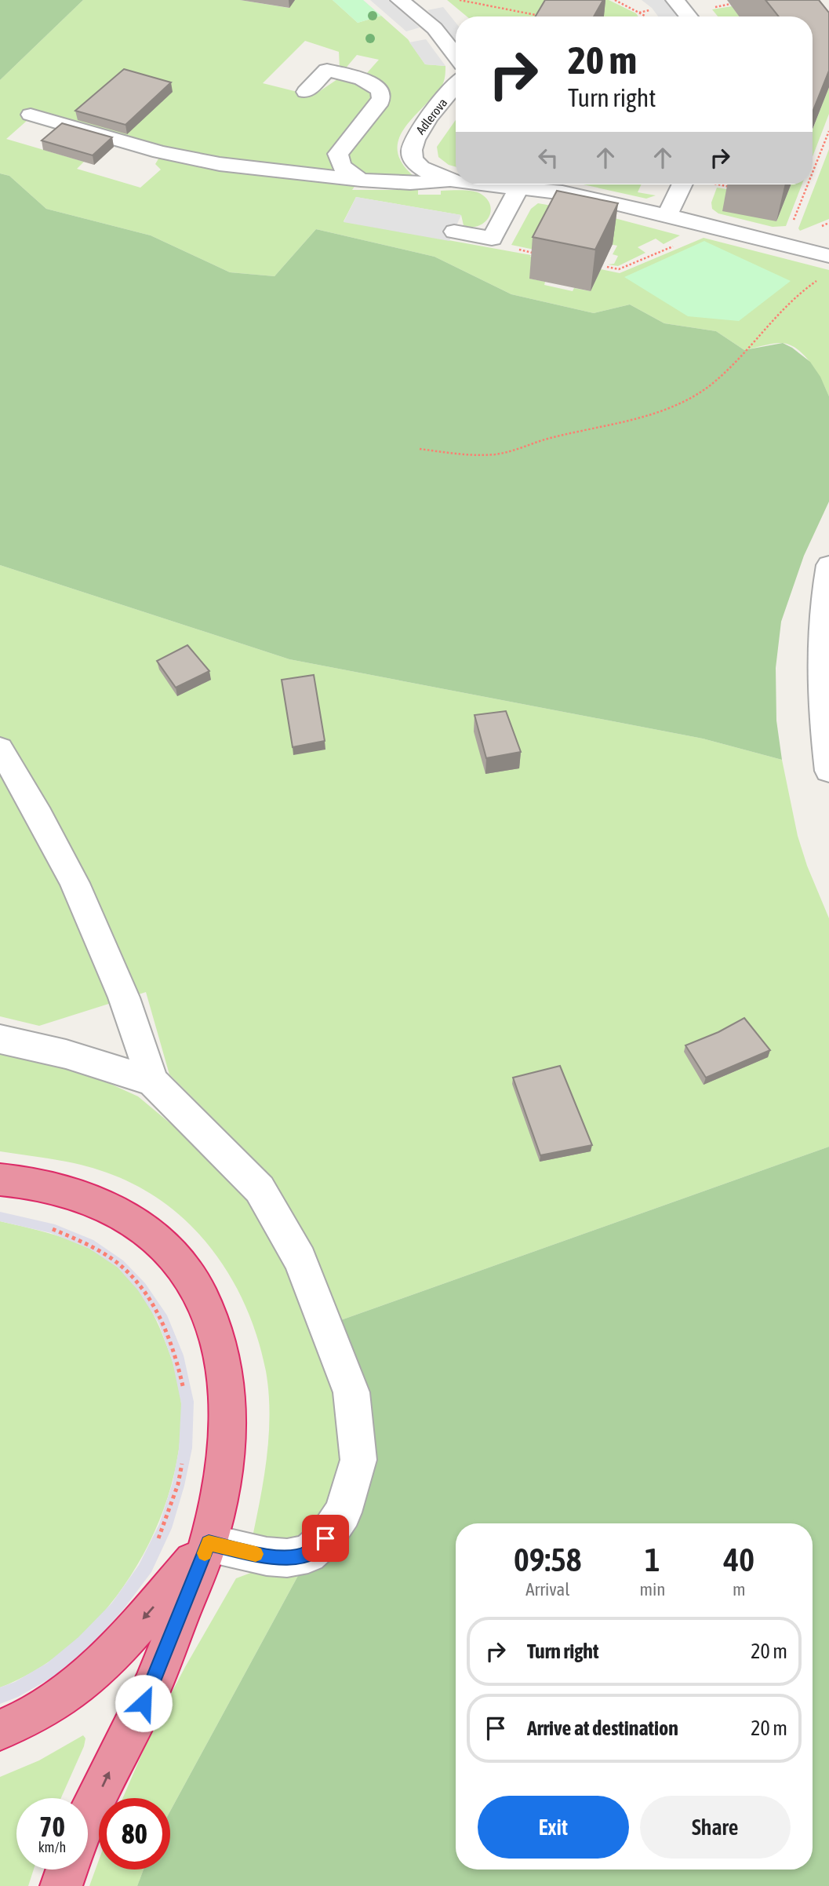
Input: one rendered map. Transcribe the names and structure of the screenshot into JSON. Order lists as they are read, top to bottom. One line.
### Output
{"streets":{"street":["Adlerova"]},"page":{"turn":["20 m","Turn right"],"eta":["09:58","Arrival","1","min","40","m"],"list":[{"name":"Turn right","value":"20 m"},{"name":"Arrive at destination","value":"20 m"}],"buttons":["Exit","Share"],"speed":"70 km/h","limit":"80"}}
